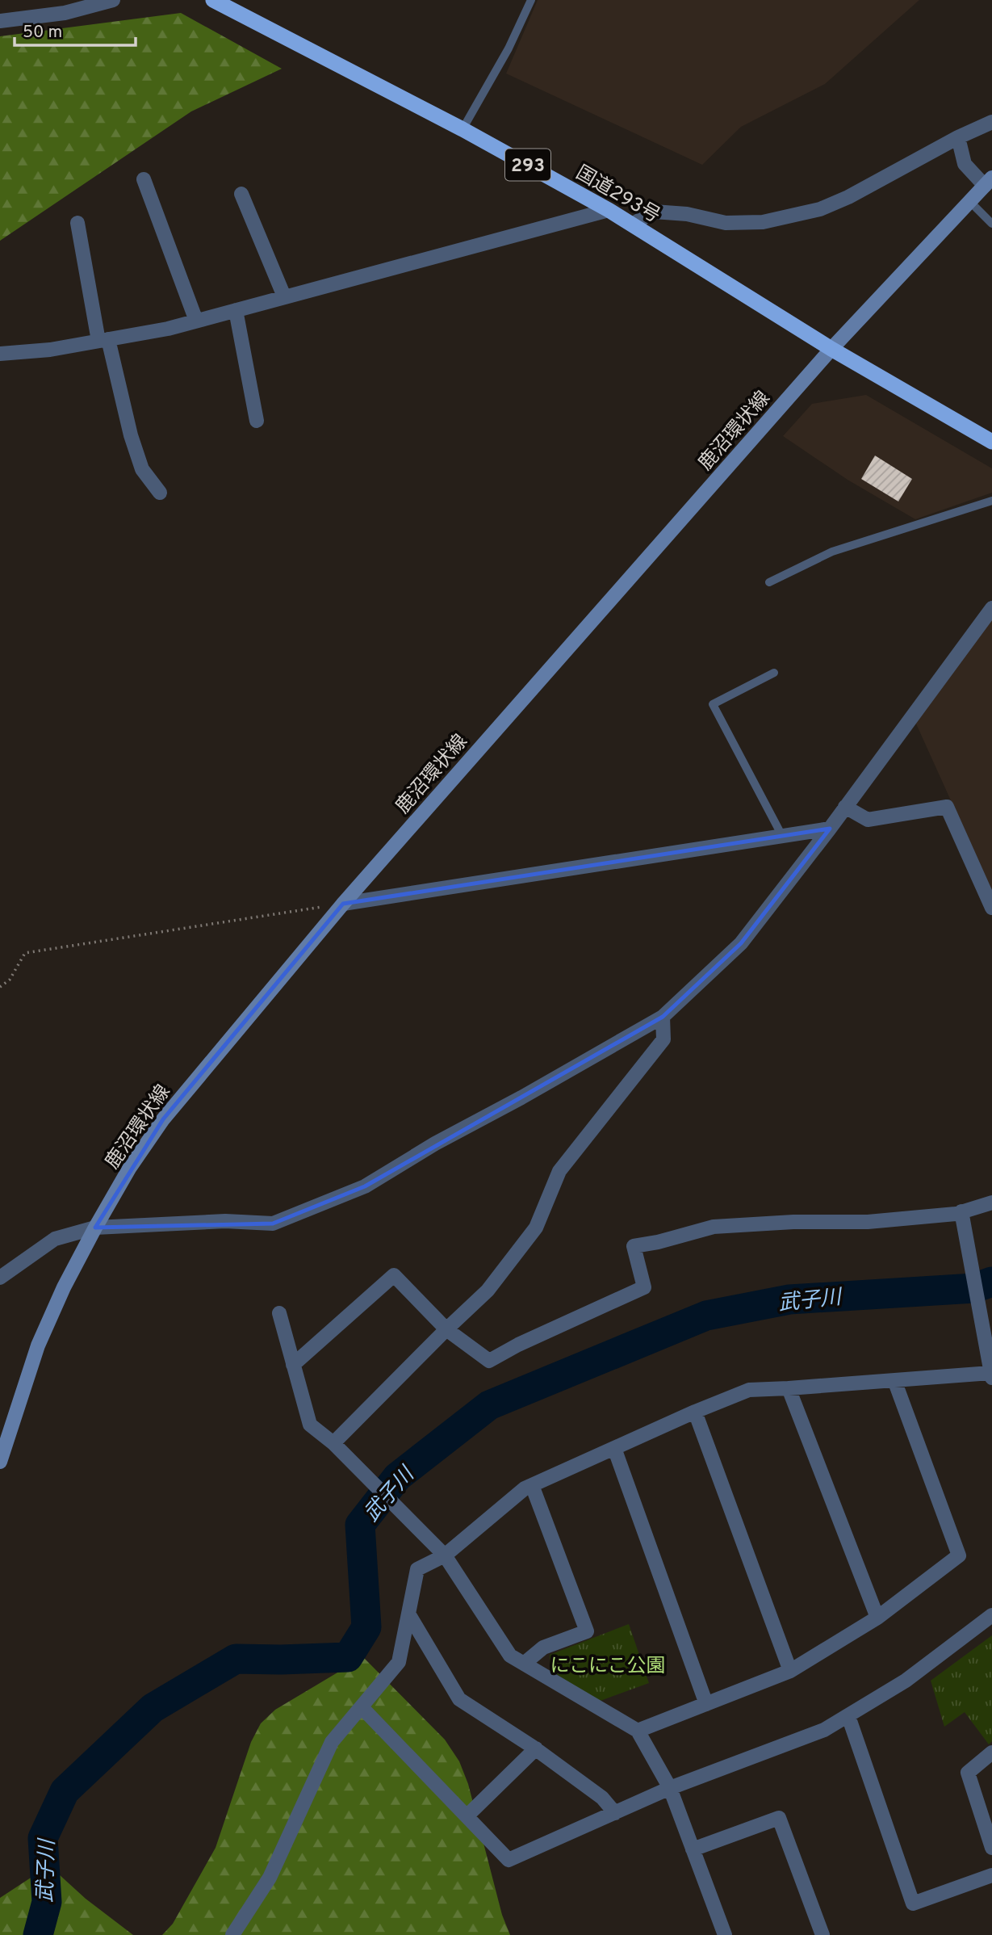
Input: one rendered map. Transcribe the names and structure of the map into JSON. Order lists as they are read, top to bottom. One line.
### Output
{"streets":{"highway":["293","国道293号"],"main road":["鹿沼環状線"]},"crossings":[["国道293号","鹿沼環状線"]],"water":["武子川"],"parks":["にこにこ公園"],"scale_bar":"50 m"}
